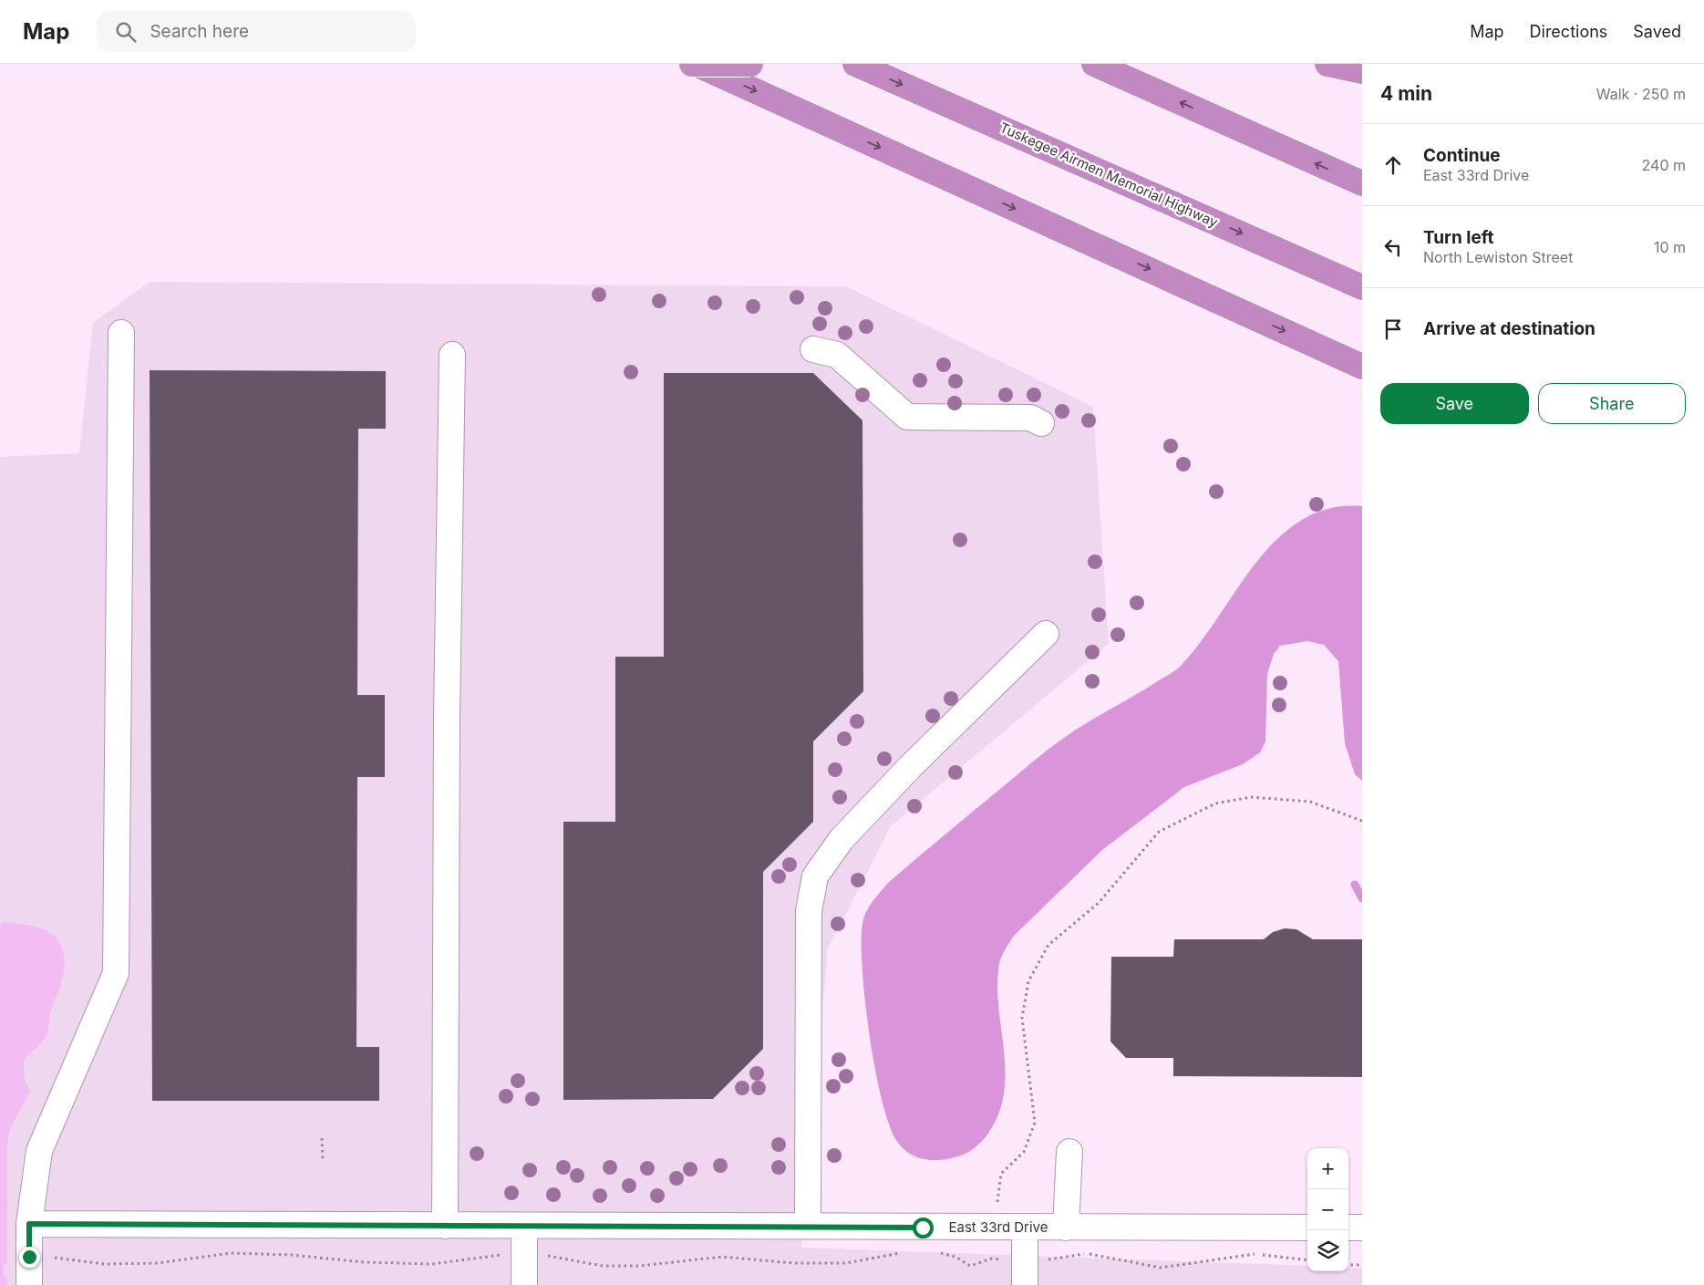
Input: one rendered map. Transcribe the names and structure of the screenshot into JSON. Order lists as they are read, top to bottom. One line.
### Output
{"streets":{"highway":["Tuskegee Airmen Memorial Highway"],"street":["East 33rd Drive"]},"page":{"header":"Map","search":"Search here","nav":["Map","Directions","Saved"],"heading":["4 min","Walk · 250 m"],"list":[["Continue","East 33rd Drive","240 m"],["Turn left","North Lewiston Street","10 m"],"Arrive at destination"],"buttons":["Save","Share"],"map_buttons":["+","−"]}}
